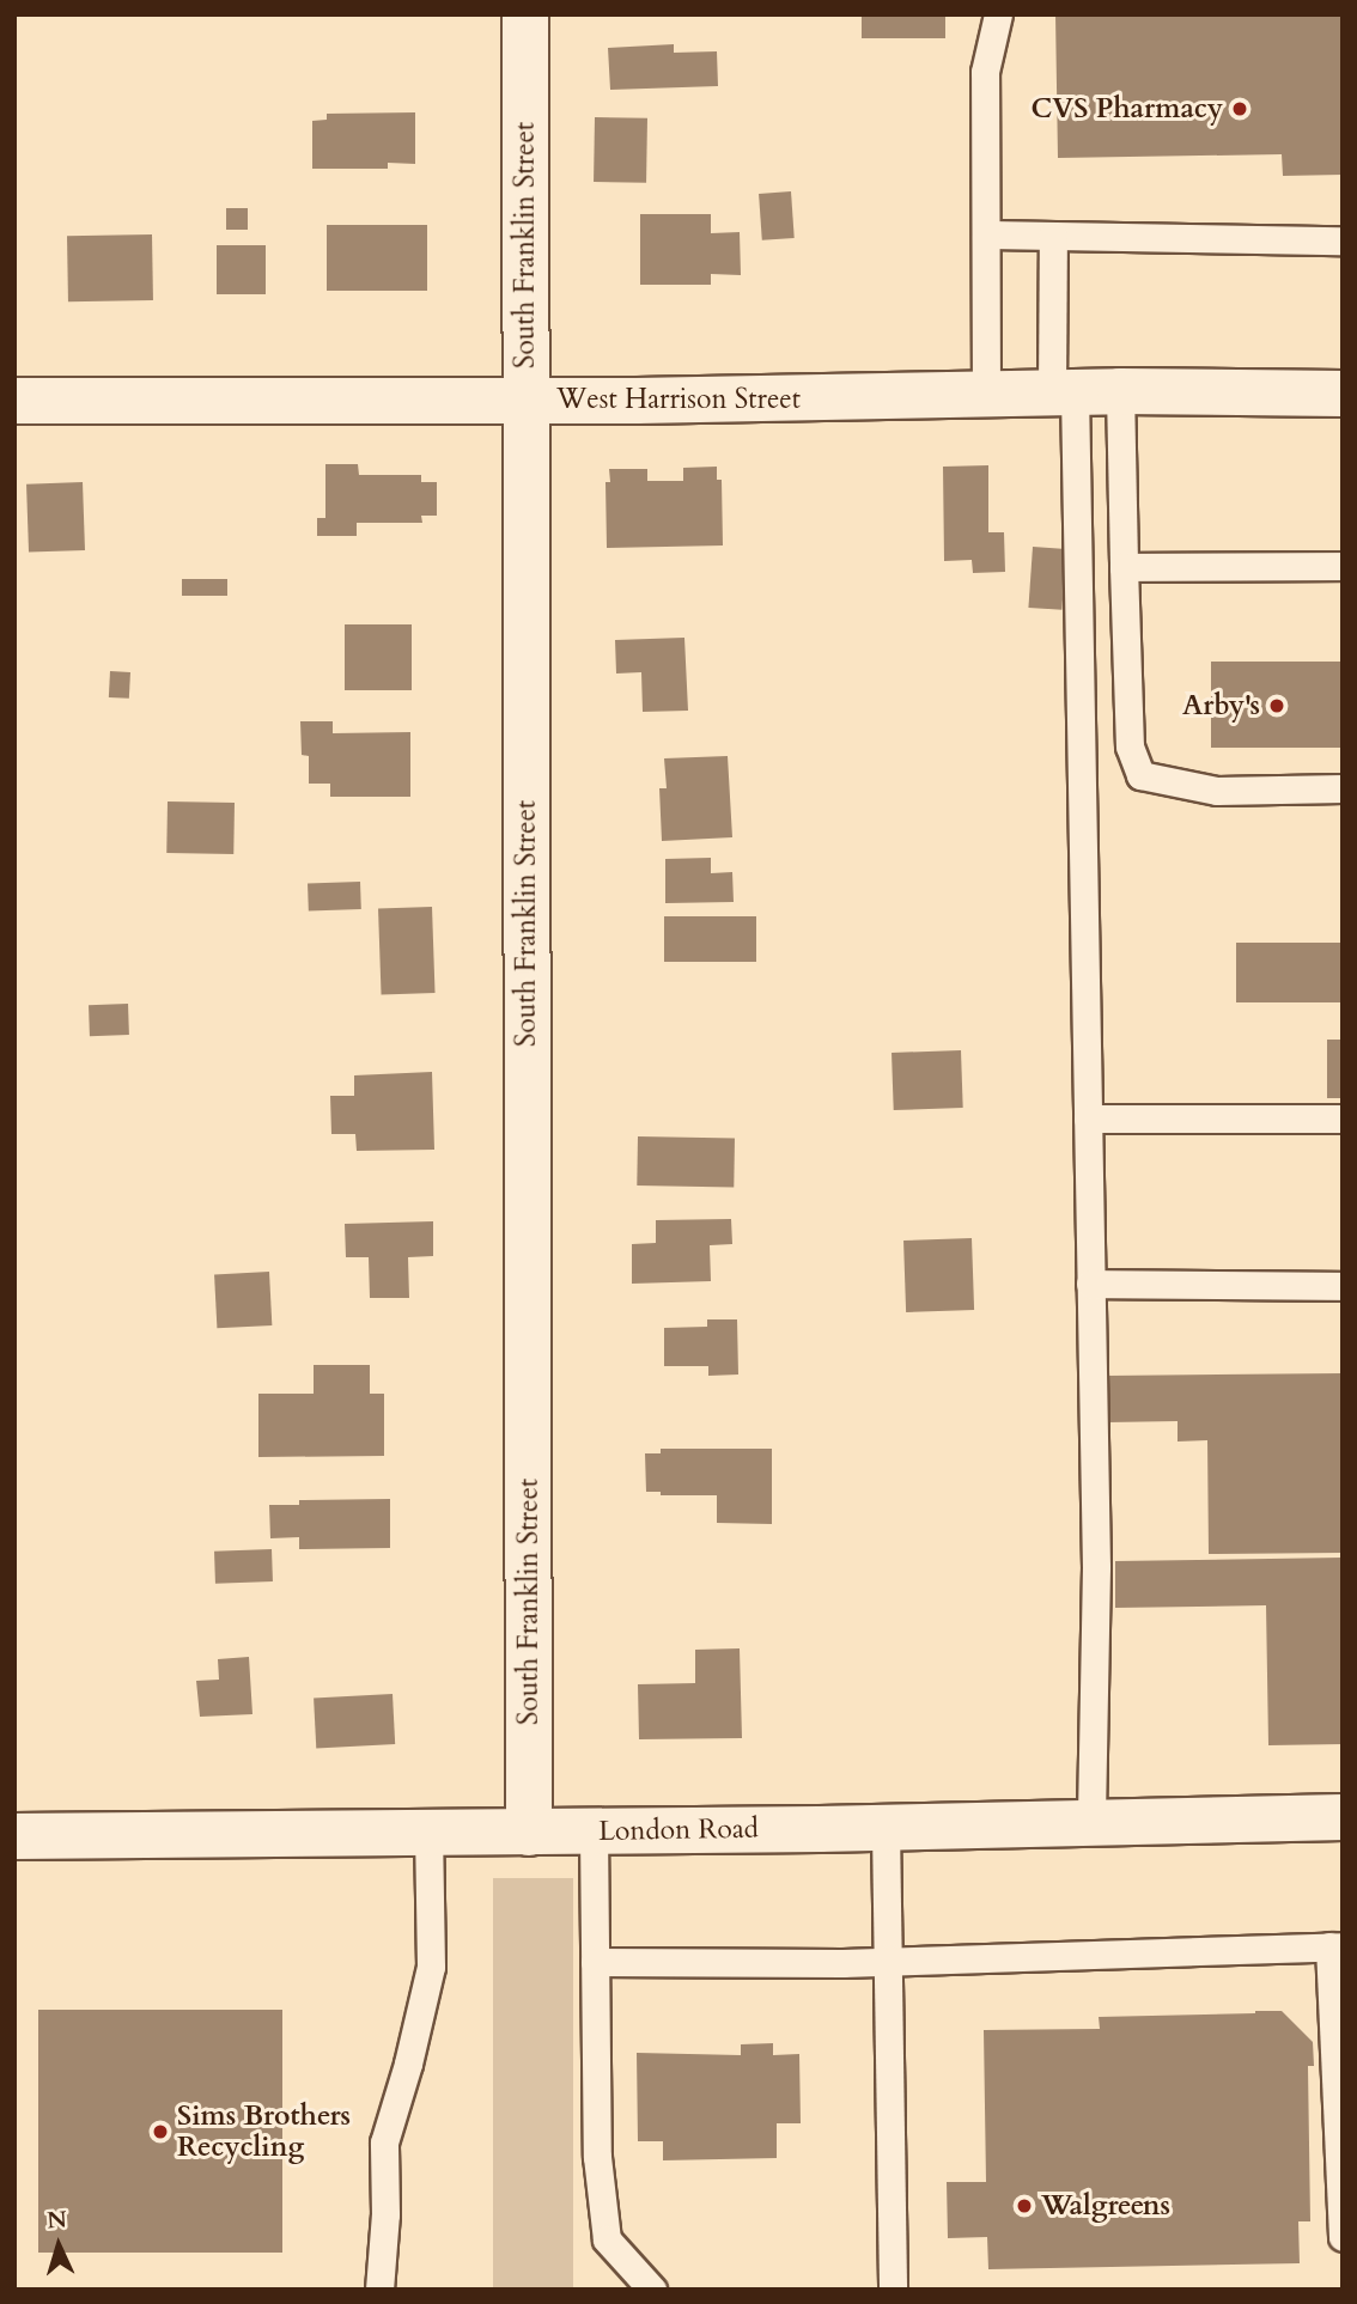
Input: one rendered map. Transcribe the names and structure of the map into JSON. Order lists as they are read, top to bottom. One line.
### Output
{"streets":{"street":["South Franklin Street","West Harrison Street","London Road"]},"crossings":[["South Franklin Street","West Harrison Street"],["South Franklin Street","London Road"]],"places":["CVS Pharmacy","Arby's","Sims Brothers Recycling","Walgreens"],"north":"top"}
